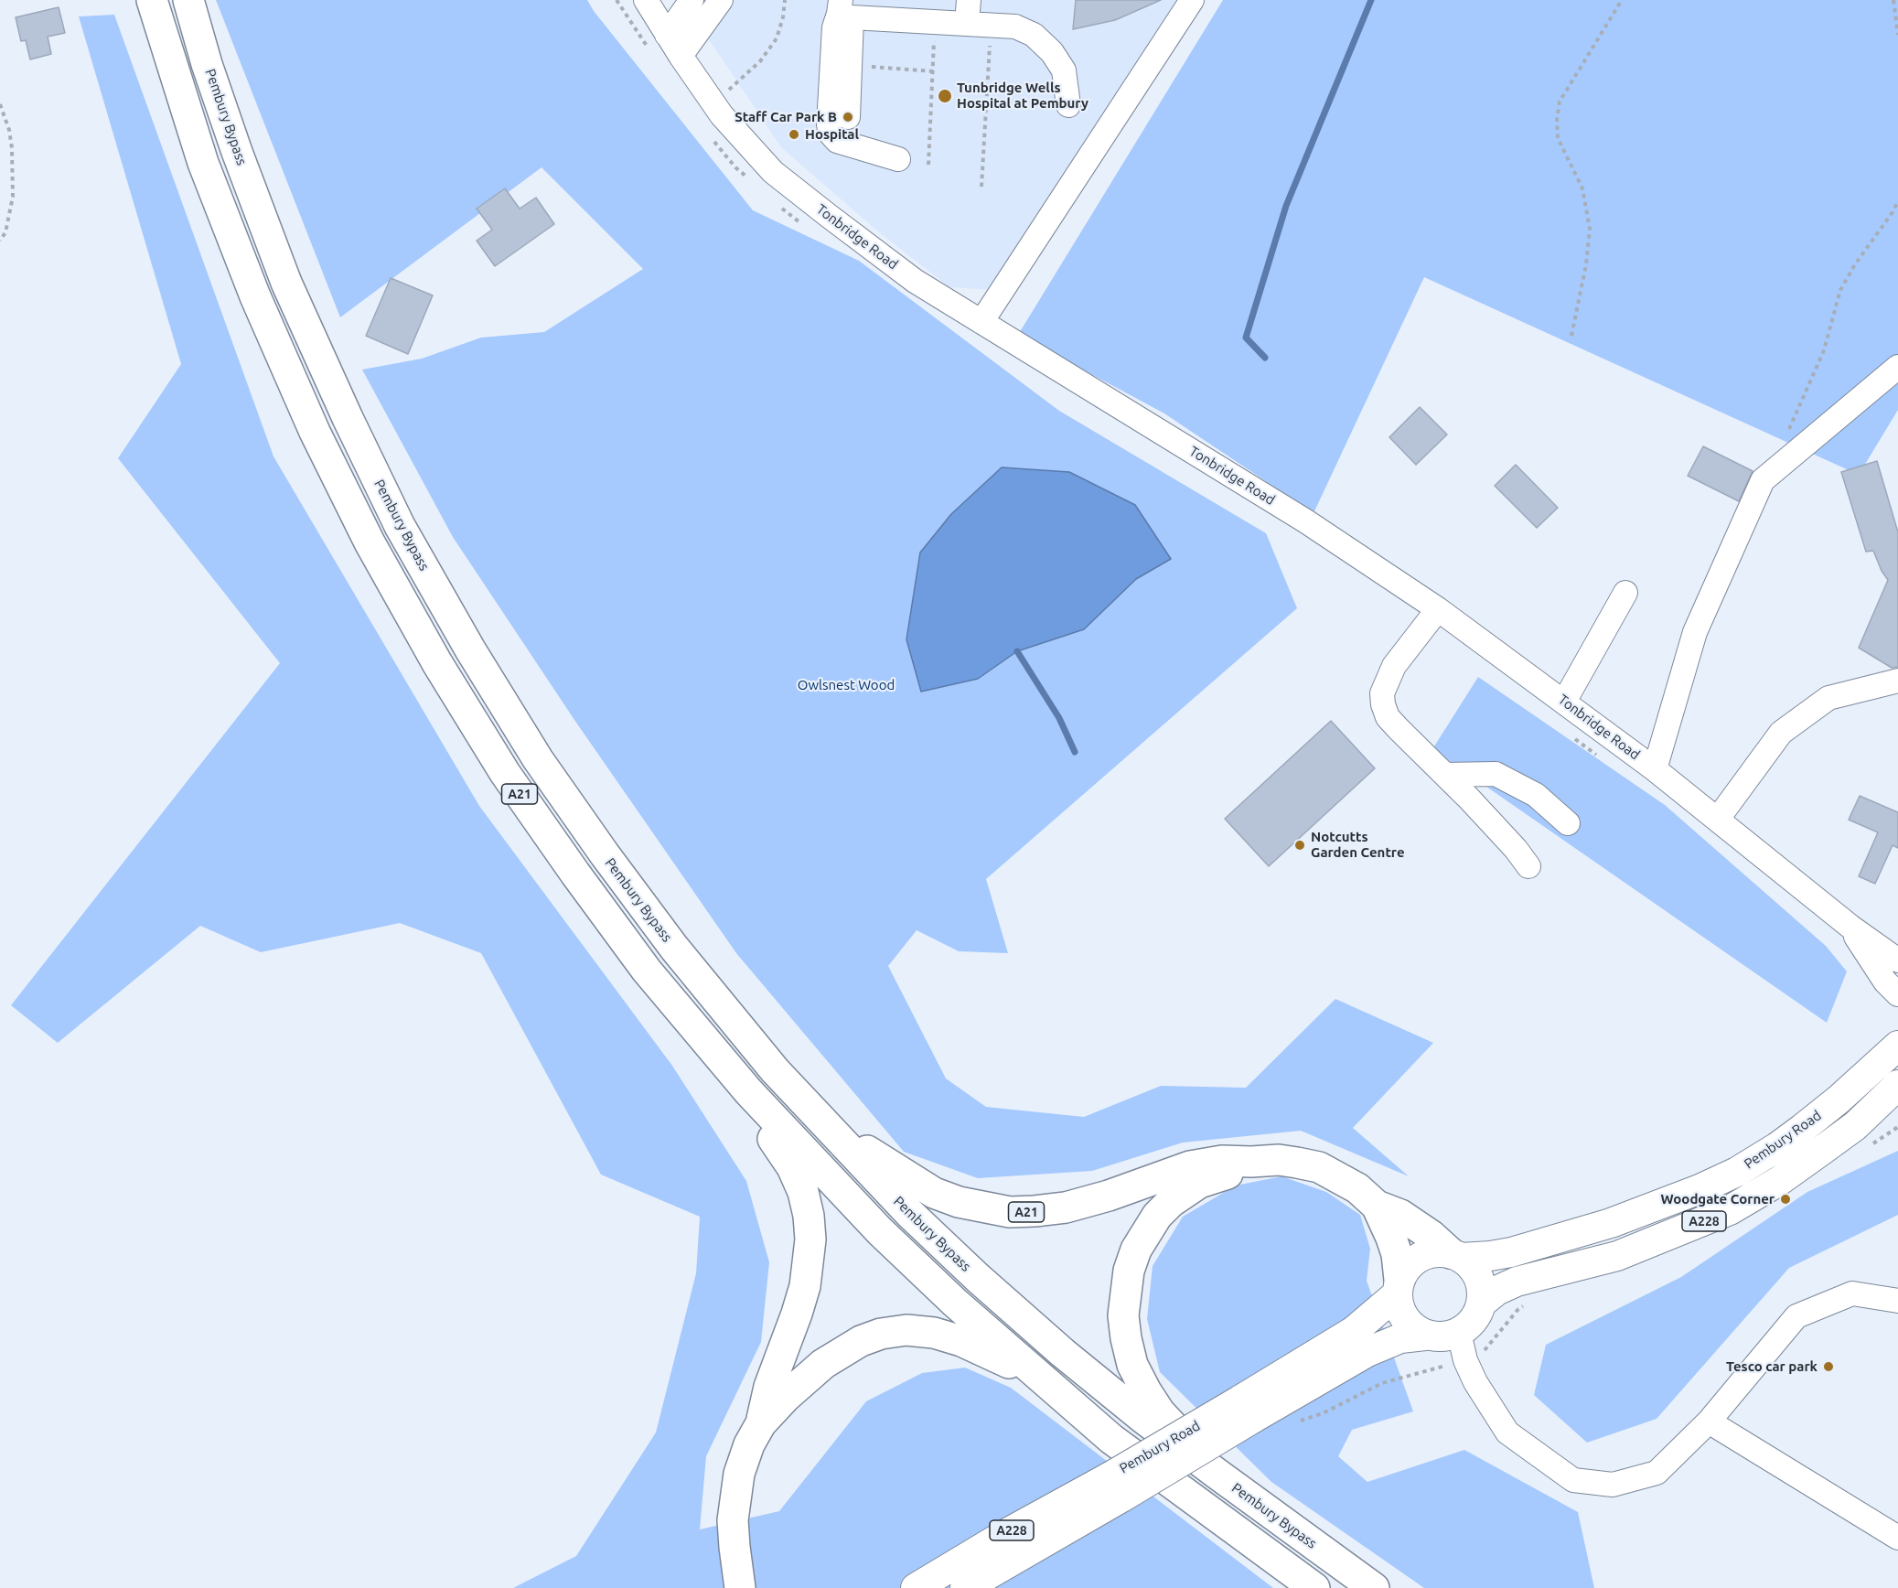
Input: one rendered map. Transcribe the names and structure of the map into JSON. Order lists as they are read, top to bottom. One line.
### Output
{"streets":{"highway":["Pembury Bypass","A21"],"main road":["Pembury Road","A228"],"street":["Tonbridge Road"]},"crossings":[["Pembury Bypass","A21"],["A21","Pembury Road"],["A21","A228"],["Pembury Road","A228"]],"parks":["Owlsnest Wood"],"places":["Tunbridge Wells Hospital at Pembury","Staff Car Park B","Hospital","Notcutts Garden Centre","Woodgate Corner","Tesco car park"]}
